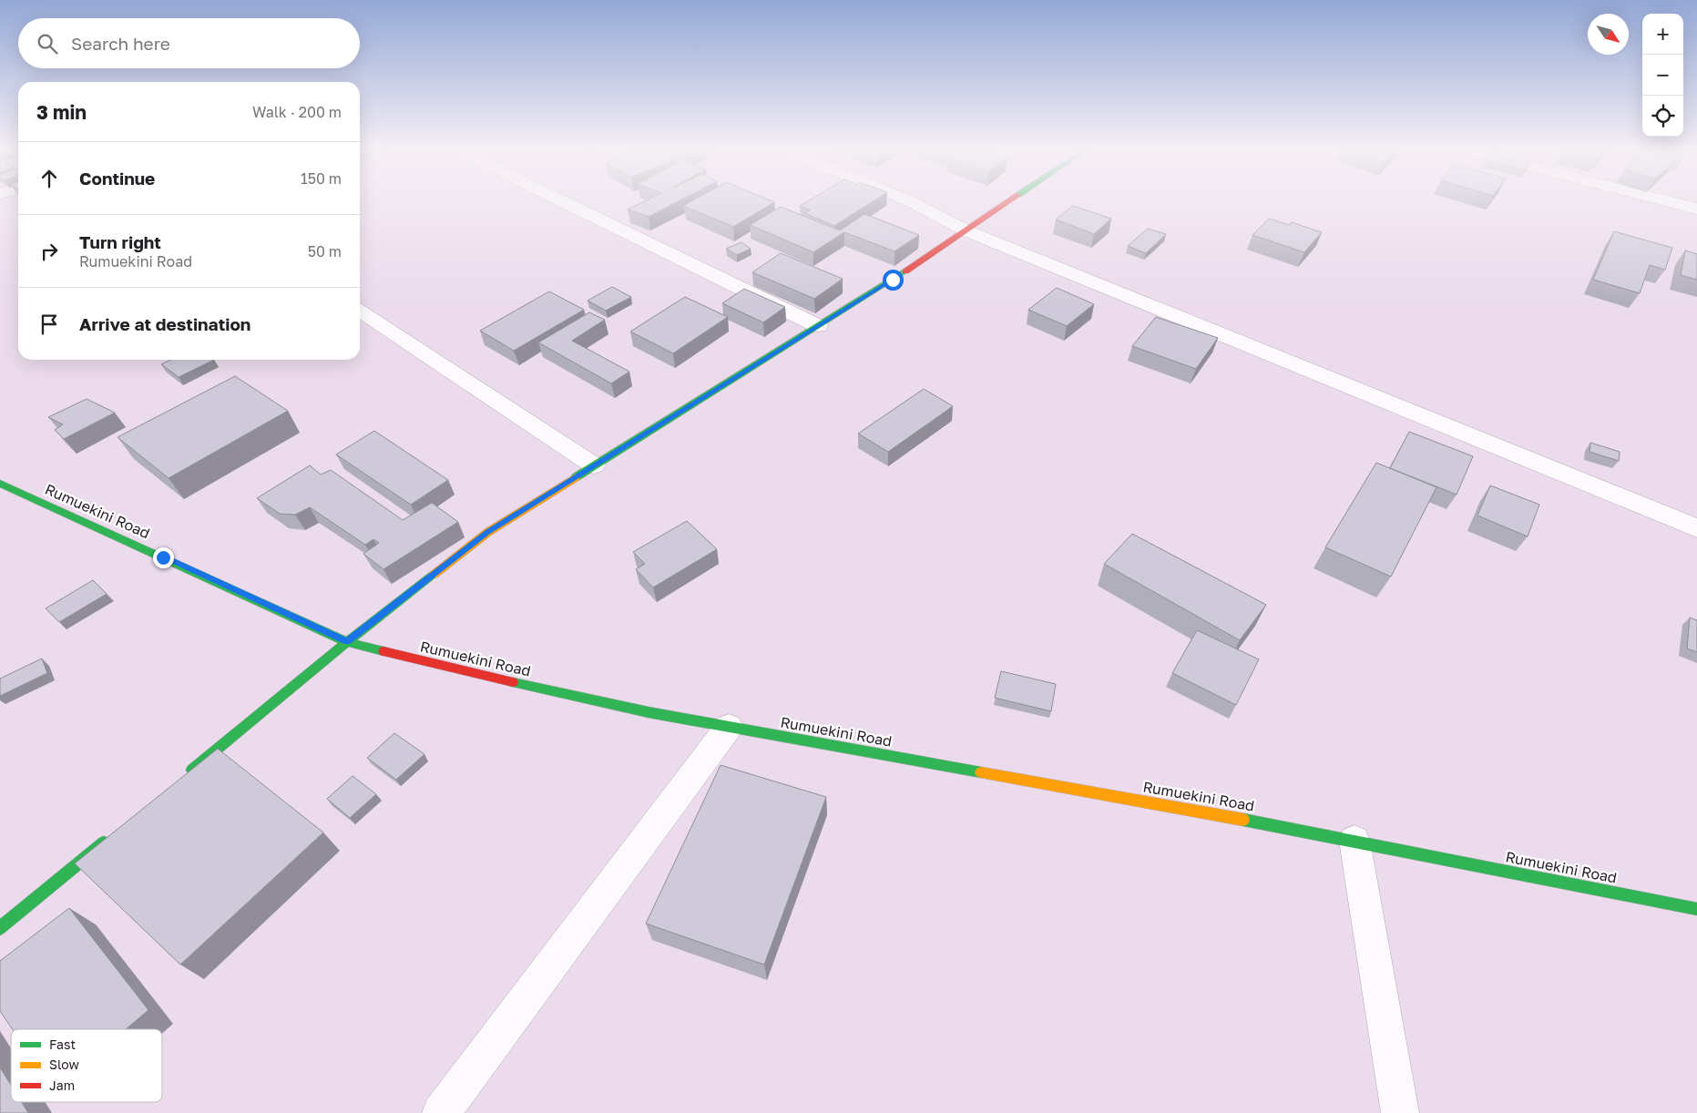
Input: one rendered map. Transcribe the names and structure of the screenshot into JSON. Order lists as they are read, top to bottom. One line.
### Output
{"streets":{"street":["Rumuekini Road"]},"legend":["Fast","Slow","Jam"],"north":"bottom right","page":{"map_buttons":["+","−"],"search":"Search here","heading":["3 min","Walk · 200 m"],"list":[["Continue","150 m"],["Turn right","Rumuekini Road","50 m"],"Arrive at destination"]}}
